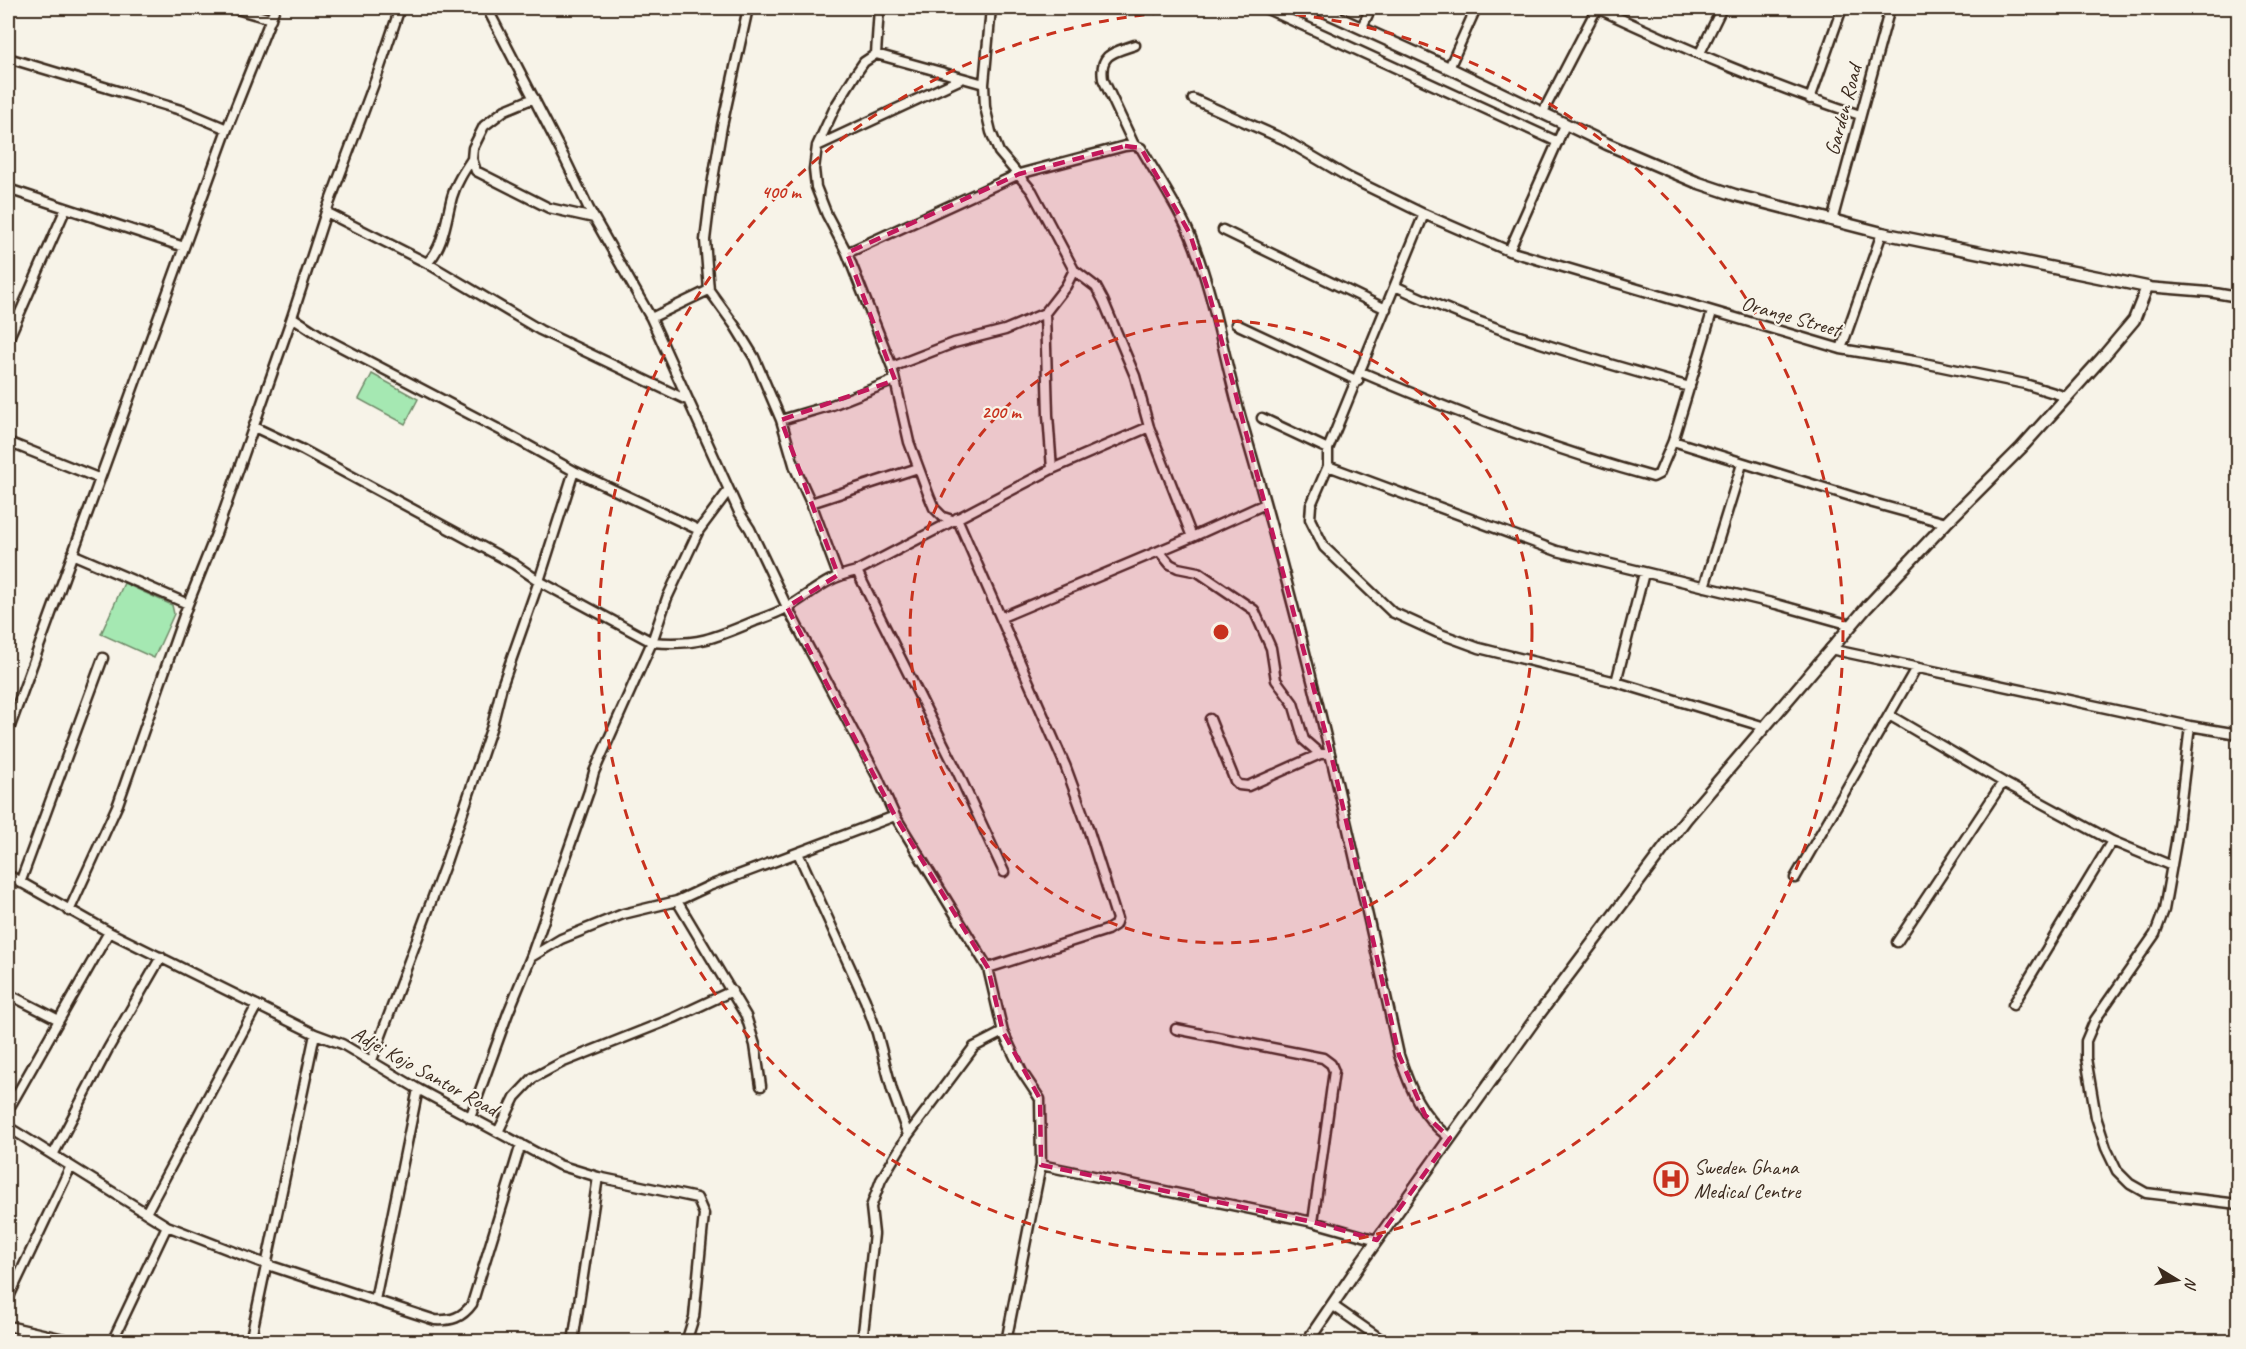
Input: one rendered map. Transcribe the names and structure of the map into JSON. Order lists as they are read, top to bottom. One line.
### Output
{"streets":{"street":["Garden Road","Orange Street","Adjei Kojo Santor Road"]},"places":{"hospital":["Sweden Ghana Medical Centre"]},"north":"right","rings":["400 m","200 m"]}
